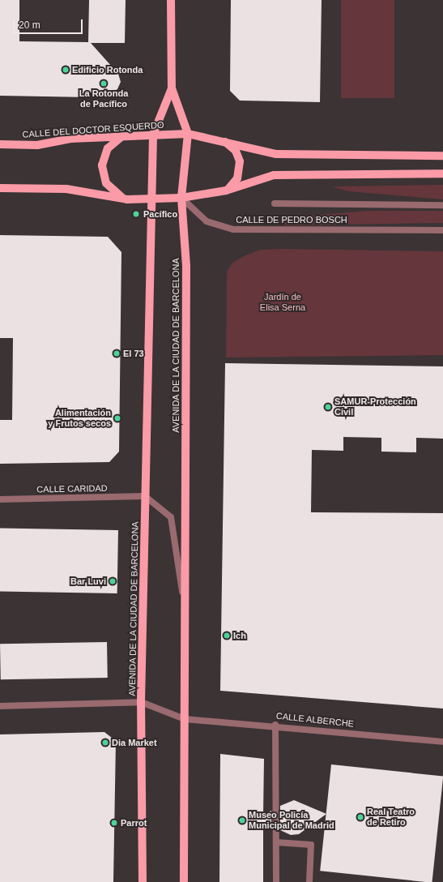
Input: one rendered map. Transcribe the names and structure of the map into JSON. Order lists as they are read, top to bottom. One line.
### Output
{"streets":{"main road":["CALLE DEL DOCTOR ESQUERDO","AVENIDA DE LA CIUDAD DE BARCELONA"],"street":["CALLE DE PEDRO BOSCH","CALLE CARIDAD","CALLE ALBERCHE"]},"crossings":[["CALLE DEL DOCTOR ESQUERDO","AVENIDA DE LA CIUDAD DE BARCELONA"],["CALLE DE PEDRO BOSCH","AVENIDA DE LA CIUDAD DE BARCELONA"],["AVENIDA DE LA CIUDAD DE BARCELONA","CALLE CARIDAD"],["AVENIDA DE LA CIUDAD DE BARCELONA","CALLE ALBERCHE"]],"parks":["Jardín de Elisa Serna"],"places":["Edificio Rotonda","La Rotonda de Pacífico","Pacífico","El 73","SAMUR-Protección Civil","Alimentación y Frutos secos","Bar Luvi","Ich","Dia Market","Real Teatro de Retiro","Museo Policía Municipal de Madrid","Parrot"],"scale_bar":"20 m"}
